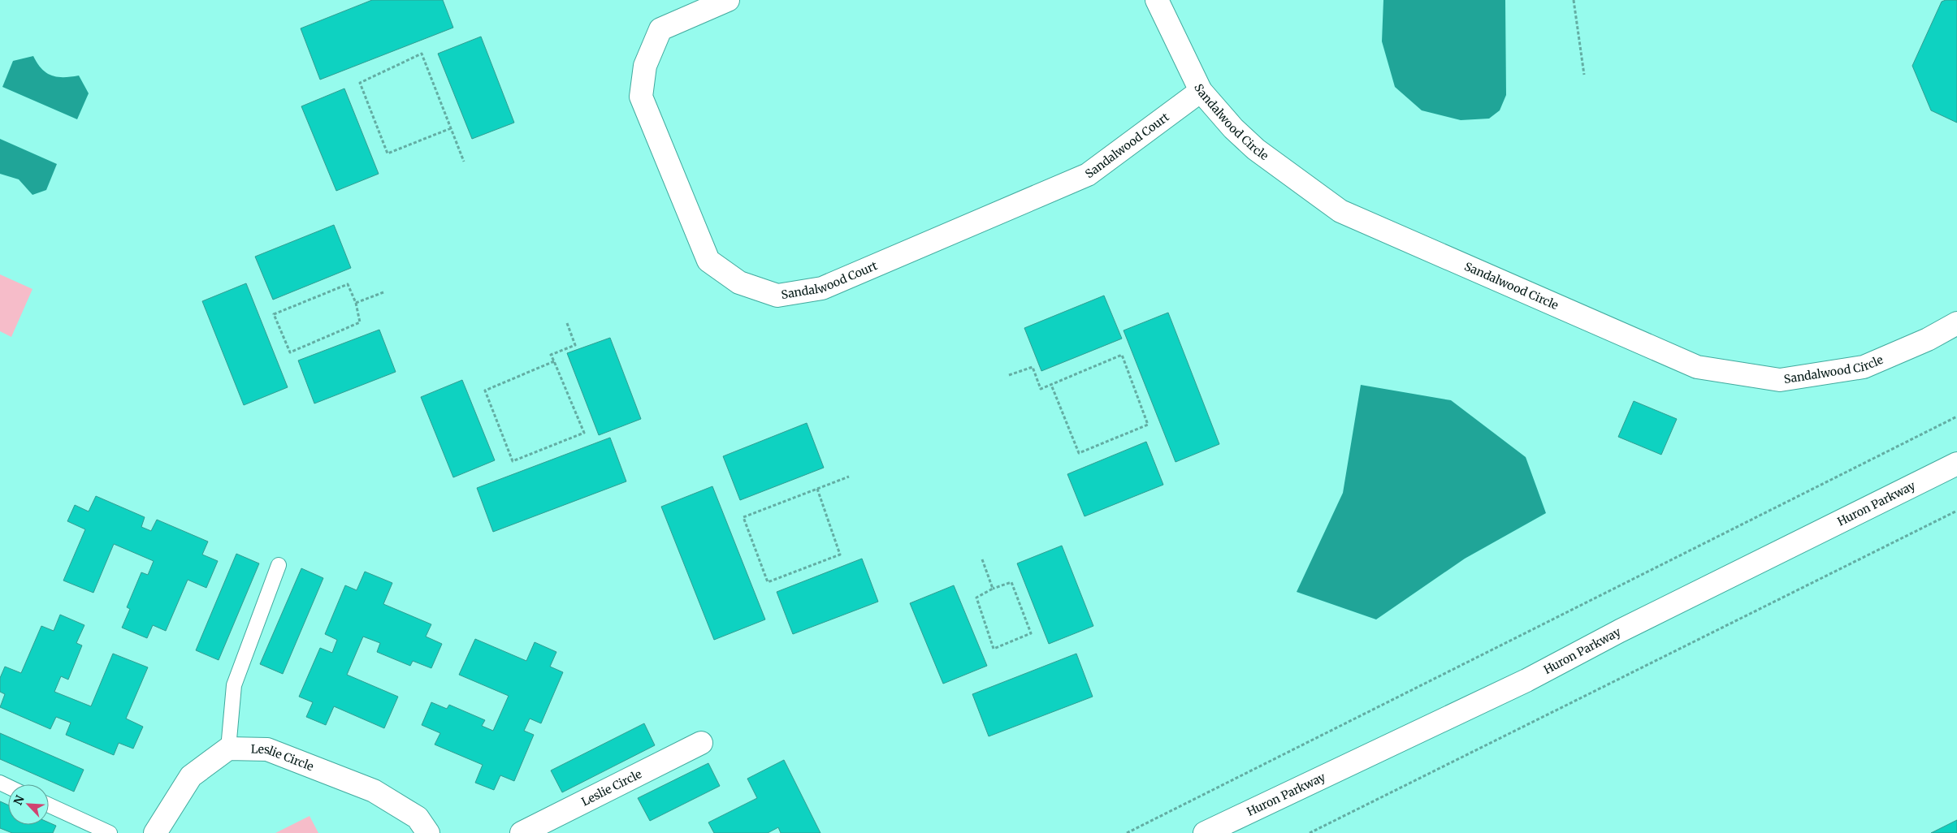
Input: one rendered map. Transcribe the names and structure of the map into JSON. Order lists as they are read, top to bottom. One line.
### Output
{"streets":{"street":["Sandalwood Circle","Sandalwood Court","Huron Parkway","Leslie Circle"]},"crossings":[["Sandalwood Circle","Sandalwood Court"]],"north":"top left"}
